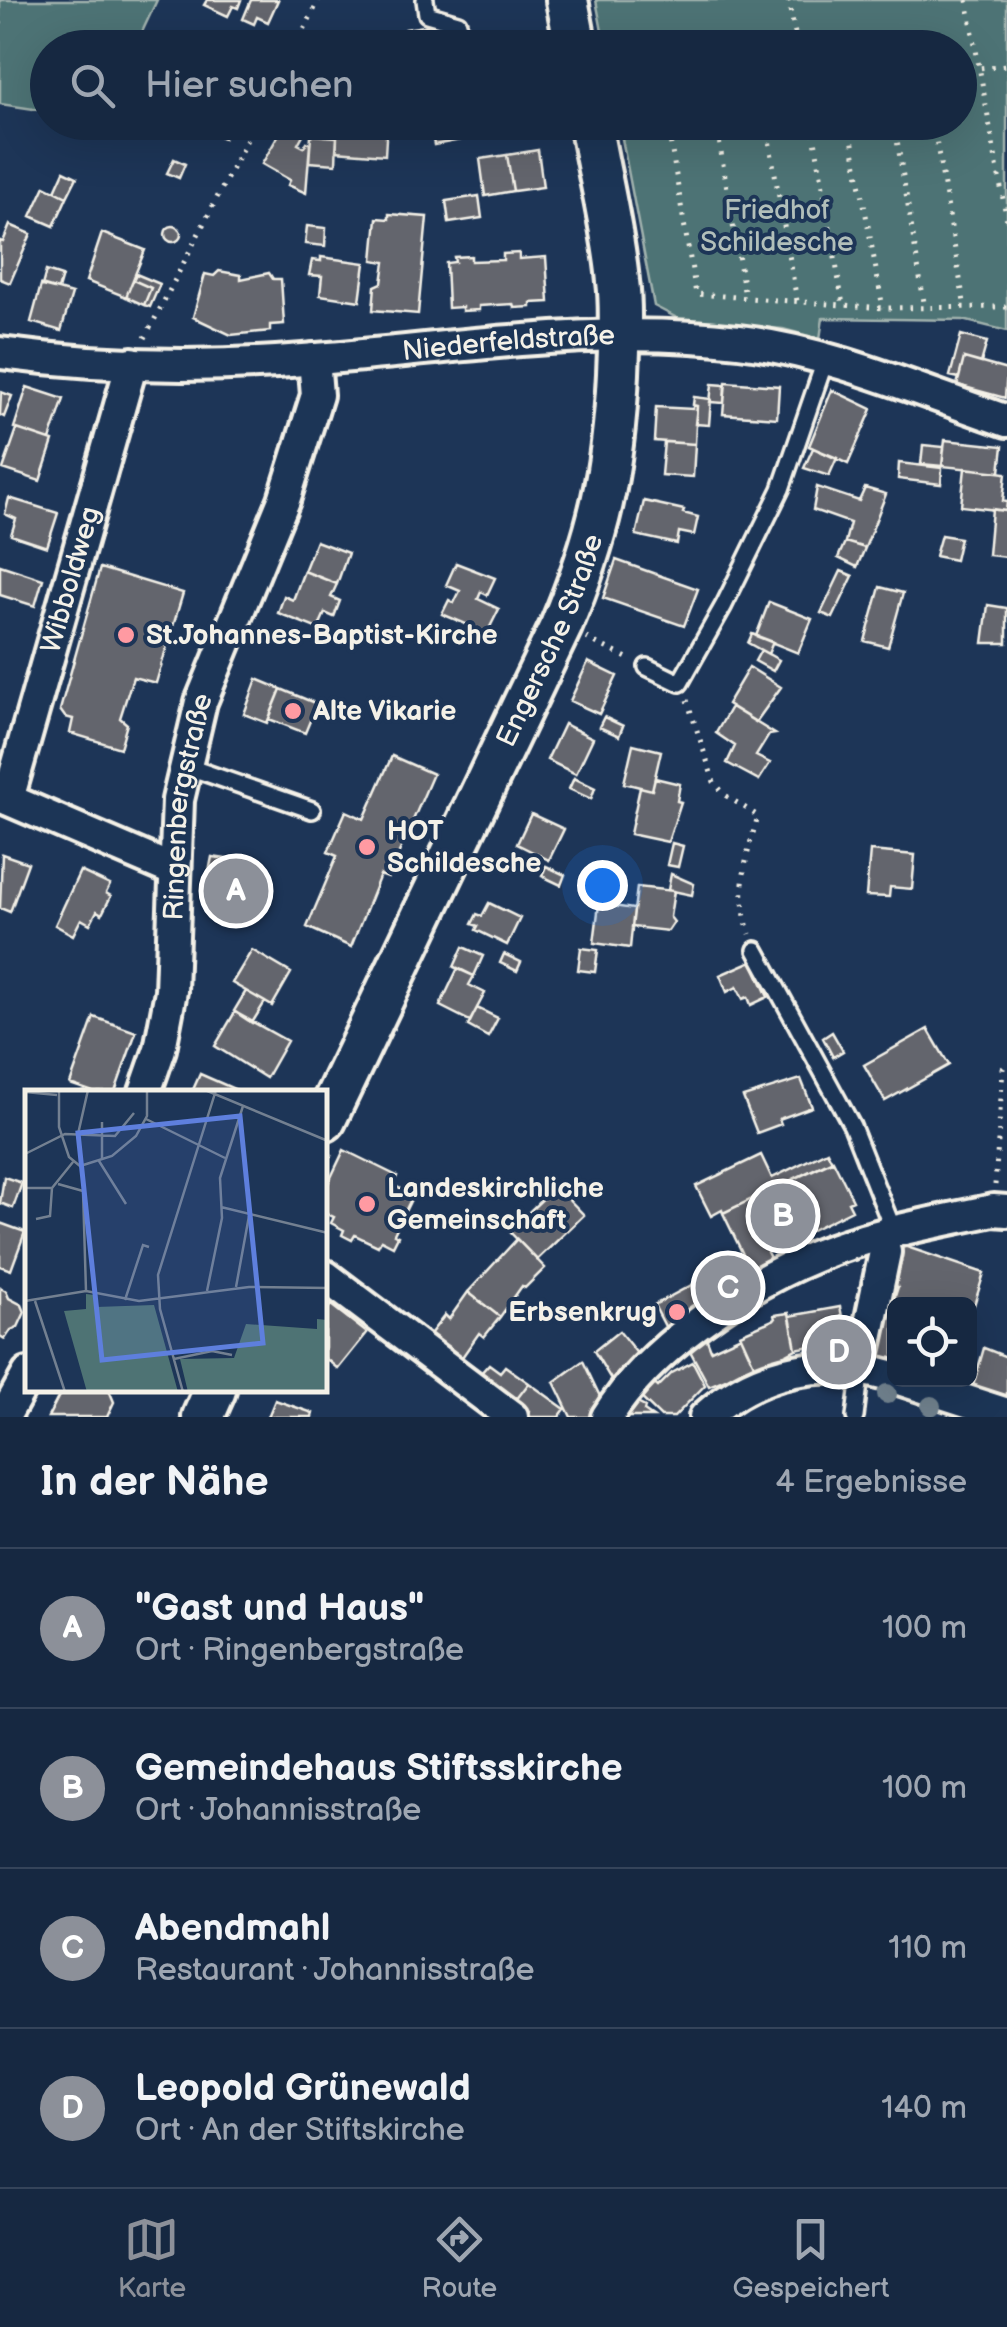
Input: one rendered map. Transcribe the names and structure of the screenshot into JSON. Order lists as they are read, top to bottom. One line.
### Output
{"streets":{"main road":["Engersche Straße"],"street":["Niederfeldstraße","Wibboldweg","Ringenbergstraße"]},"crossings":[["Niederfeldstraße","Wibboldweg"],["Niederfeldstraße","Engersche Straße"],["Niederfeldstraße","Ringenbergstraße"]],"parks":["Friedhof Schildesche"],"places":["St.Johannes-Baptist-Kirche","Alte Vikarie","HOT Schildesche","Landeskirchliche Gemeinschaft","Erbsenkrug"],"page":{"search":"Hier suchen","pins":["A","B","C","D"],"heading":["In der Nähe","4 Ergebnisse"],"list":[{"mark":"A","name":"\"Gast und Haus\"","note":"Ort · Ringenbergstraße","value":"100 m"},{"mark":"B","name":"Gemeindehaus Stiftsskirche","note":"Ort · Johannisstraße","value":"100 m"},{"mark":"C","name":"Abendmahl","note":"Restaurant · Johannisstraße","value":"110 m"},{"mark":"D","name":"Leopold Grünewald","note":"Ort · An der Stiftskirche","value":"140 m"}],"nav":["Karte","Route","Gespeichert"]}}
